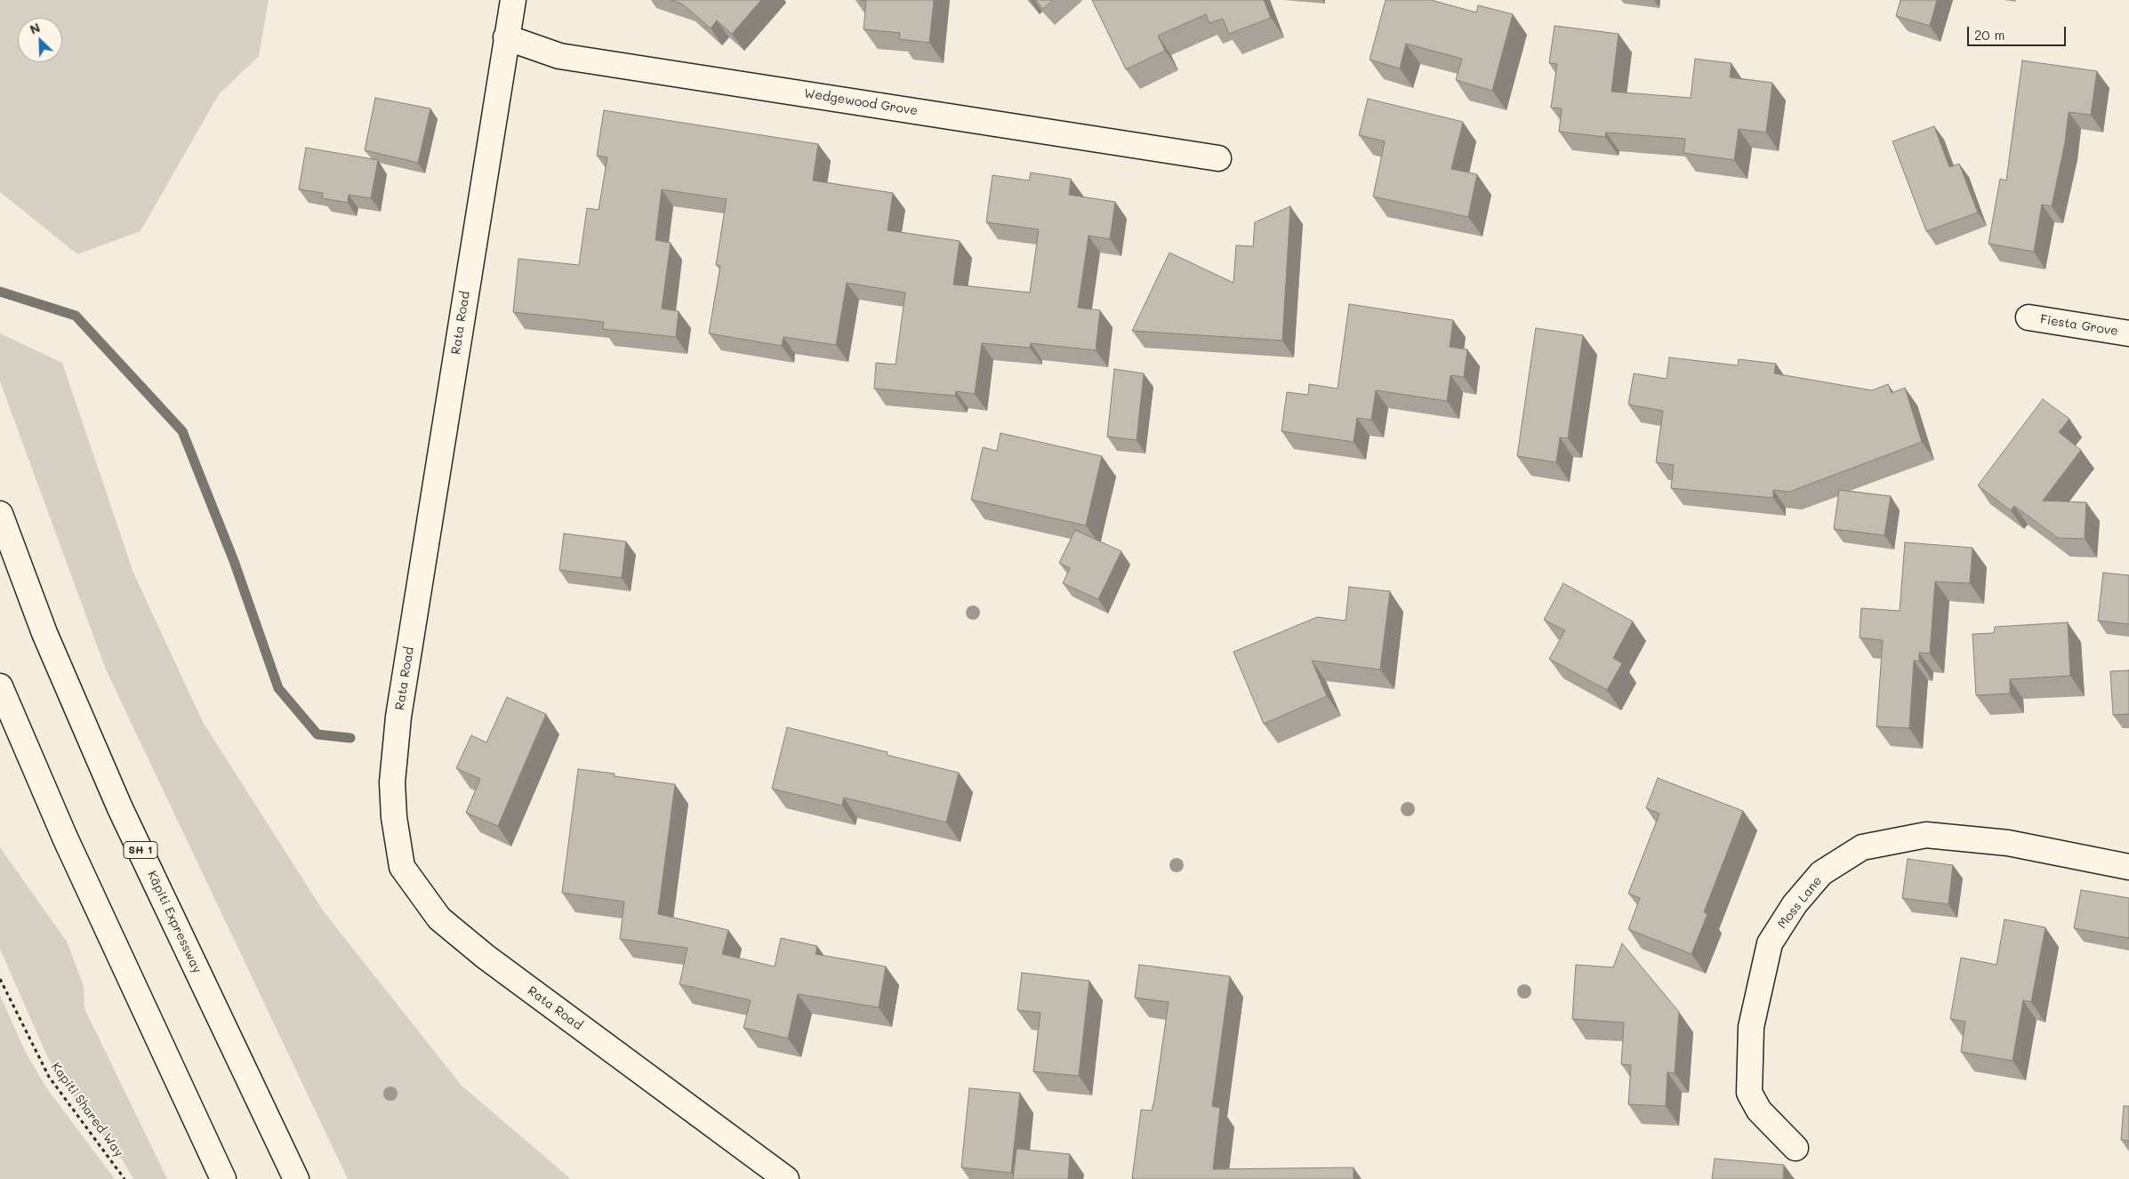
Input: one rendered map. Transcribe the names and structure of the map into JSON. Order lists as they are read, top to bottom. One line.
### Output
{"streets":{"main road":["Wedgewood Grove","Rata Road","Fiesta Grove","SH 1","Moss Lane","Kāpiti Expressway"],"path":["Kapiti Shared Way"]},"crossings":[["Wedgewood Grove","Rata Road"]],"scale_bar":"20 m","north":"top left"}
